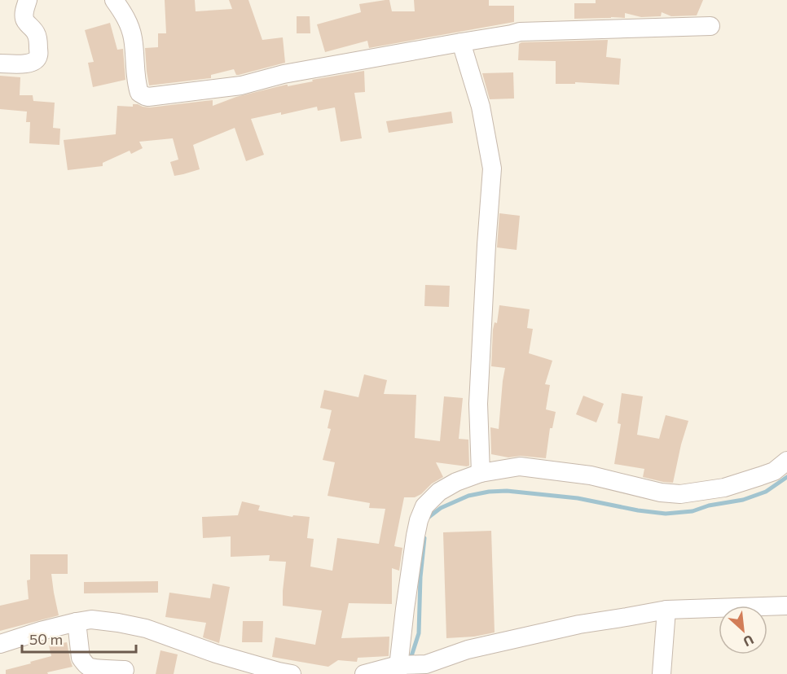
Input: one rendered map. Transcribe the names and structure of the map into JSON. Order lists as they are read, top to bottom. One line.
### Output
{"scale_bar":"50 m","north":"bottom right"}
